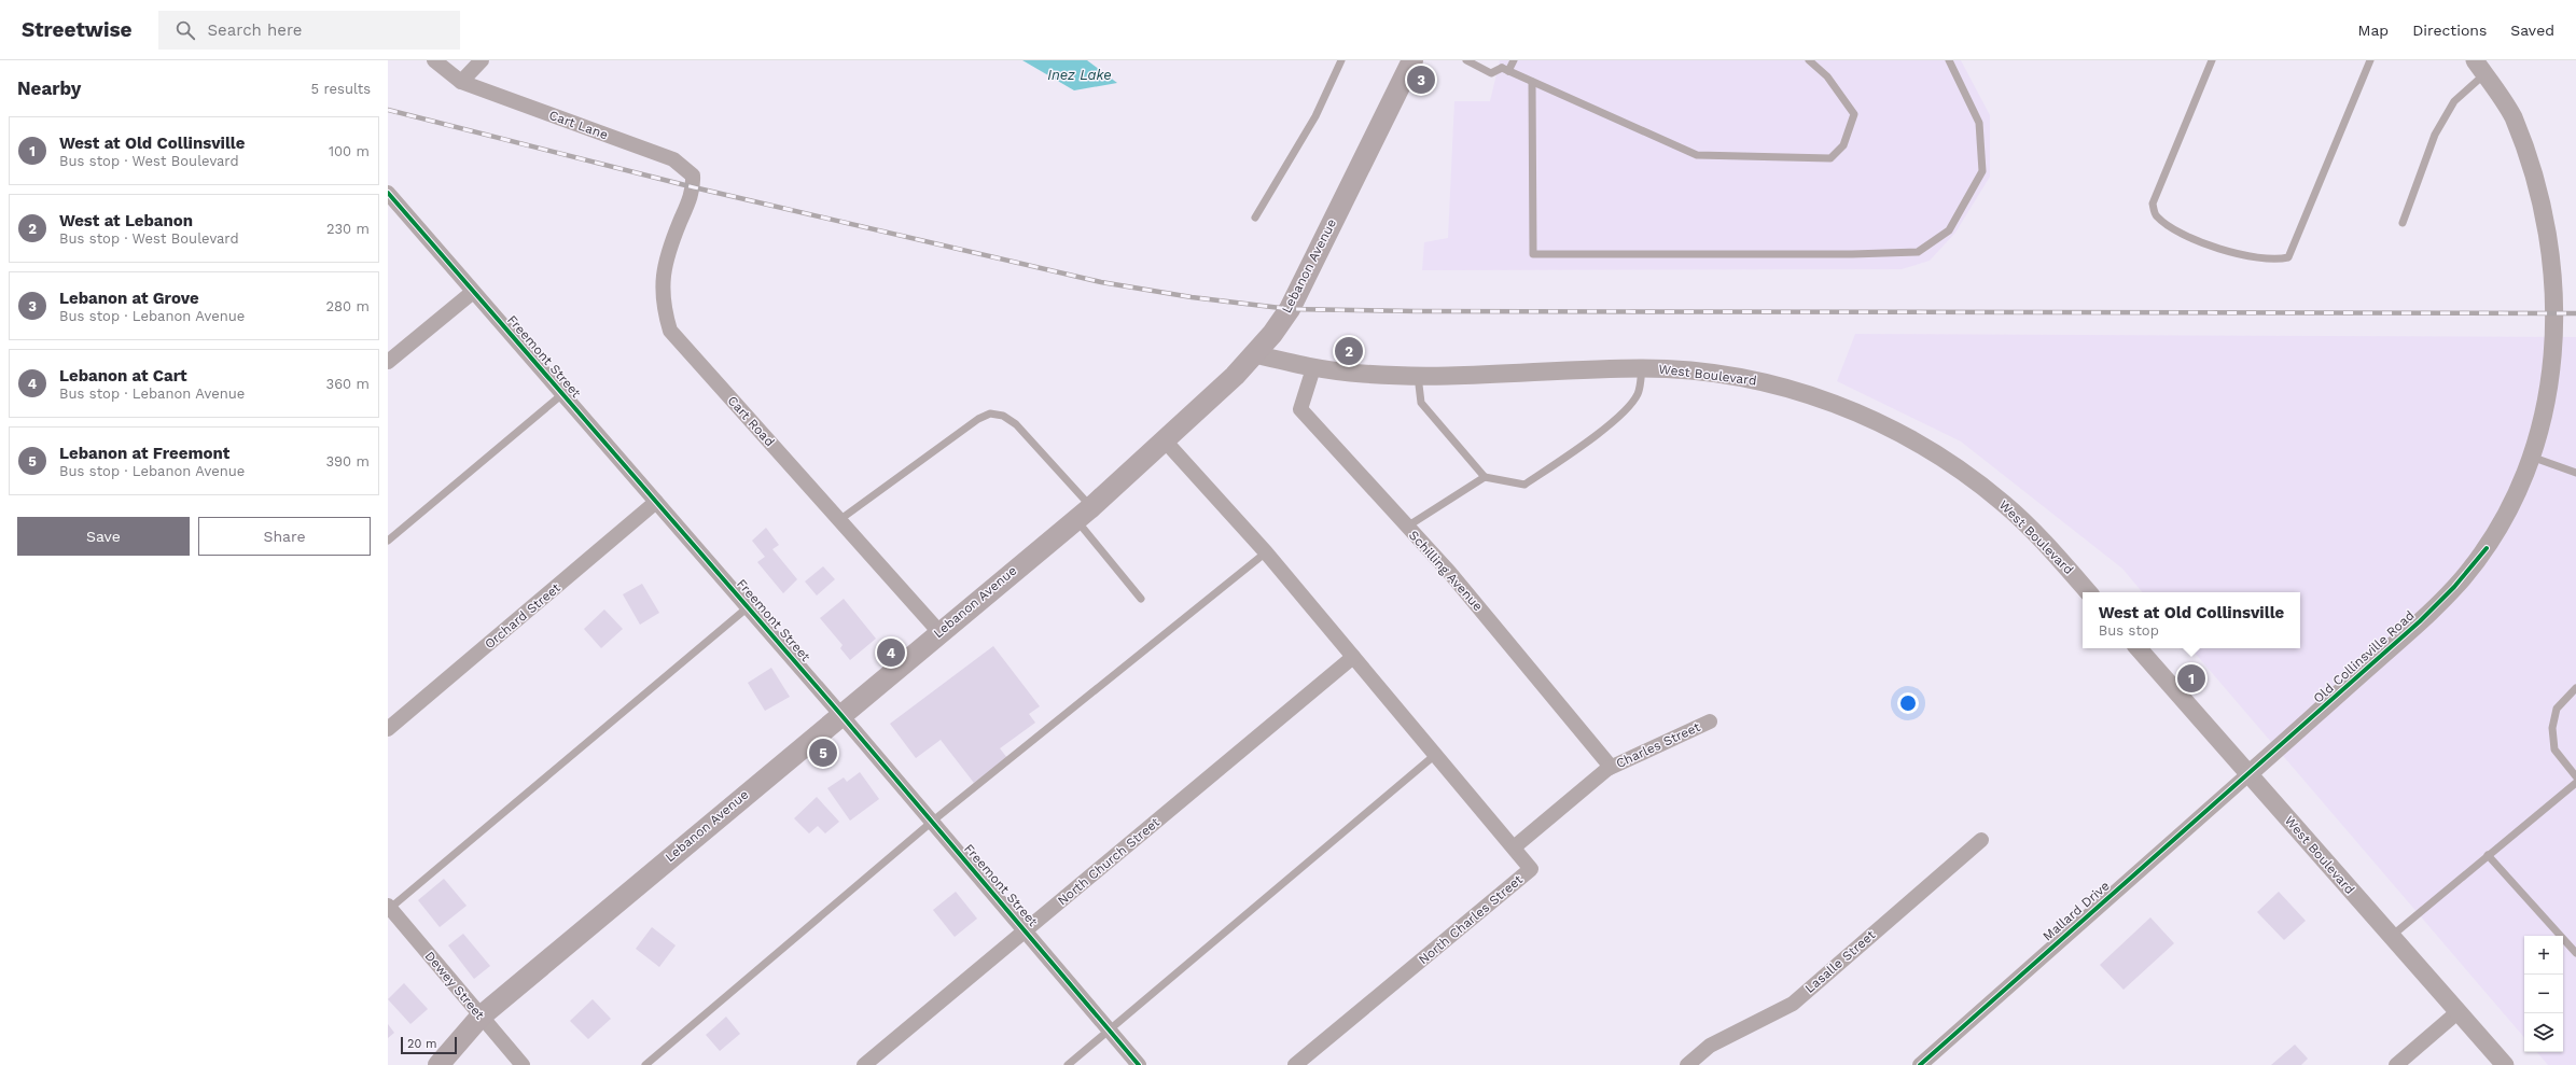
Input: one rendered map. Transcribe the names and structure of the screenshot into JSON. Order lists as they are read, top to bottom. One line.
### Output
{"streets":{"main road":["Lebanon Avenue"],"street":["Cart Lane","Freemont Street","West Boulevard","Cart Road","Schilling Avenue","Orchard Street","Old Collinsville Road","Charles Street","North Church Street","Mallard Drive","North Charles Street","Lasalle Street","Dewey Street"]},"crossings":[["Cart Lane","Cart Road"],["Lebanon Avenue","Freemont Street"],["Lebanon Avenue","West Boulevard"],["Lebanon Avenue","Cart Road"],["Lebanon Avenue","Dewey Street"],["Freemont Street","Orchard Street"],["Freemont Street","North Church Street"],["West Boulevard","Schilling Avenue"],["West Boulevard","Old Collinsville Road"],["West Boulevard","Mallard Drive"],["Schilling Avenue","Charles Street"],["Old Collinsville Road","Mallard Drive"]],"water":["Inez Lake"],"scale_bar":"20 m","page":{"header":"Streetwise","search":"Search here","nav":["Map","Directions","Saved"],"heading":["Nearby","5 results"],"pins":["3","2","4","1","5"],"list":[{"mark":"1","name":"West at Old Collinsville","note":"Bus stop · West Boulevard","value":"100 m"},{"mark":"2","name":"West at Lebanon","note":"Bus stop · West Boulevard","value":"230 m"},{"mark":"3","name":"Lebanon at Grove","note":"Bus stop · Lebanon Avenue","value":"280 m"},{"mark":"4","name":"Lebanon at Cart","note":"Bus stop · Lebanon Avenue","value":"360 m"},{"mark":"5","name":"Lebanon at Freemont","note":"Bus stop · Lebanon Avenue","value":"390 m"}],"buttons":["Save","Share"],"popup":["West at Old Collinsville","Bus stop"],"map_buttons":["+","−"],"scale":"20 m"}}
